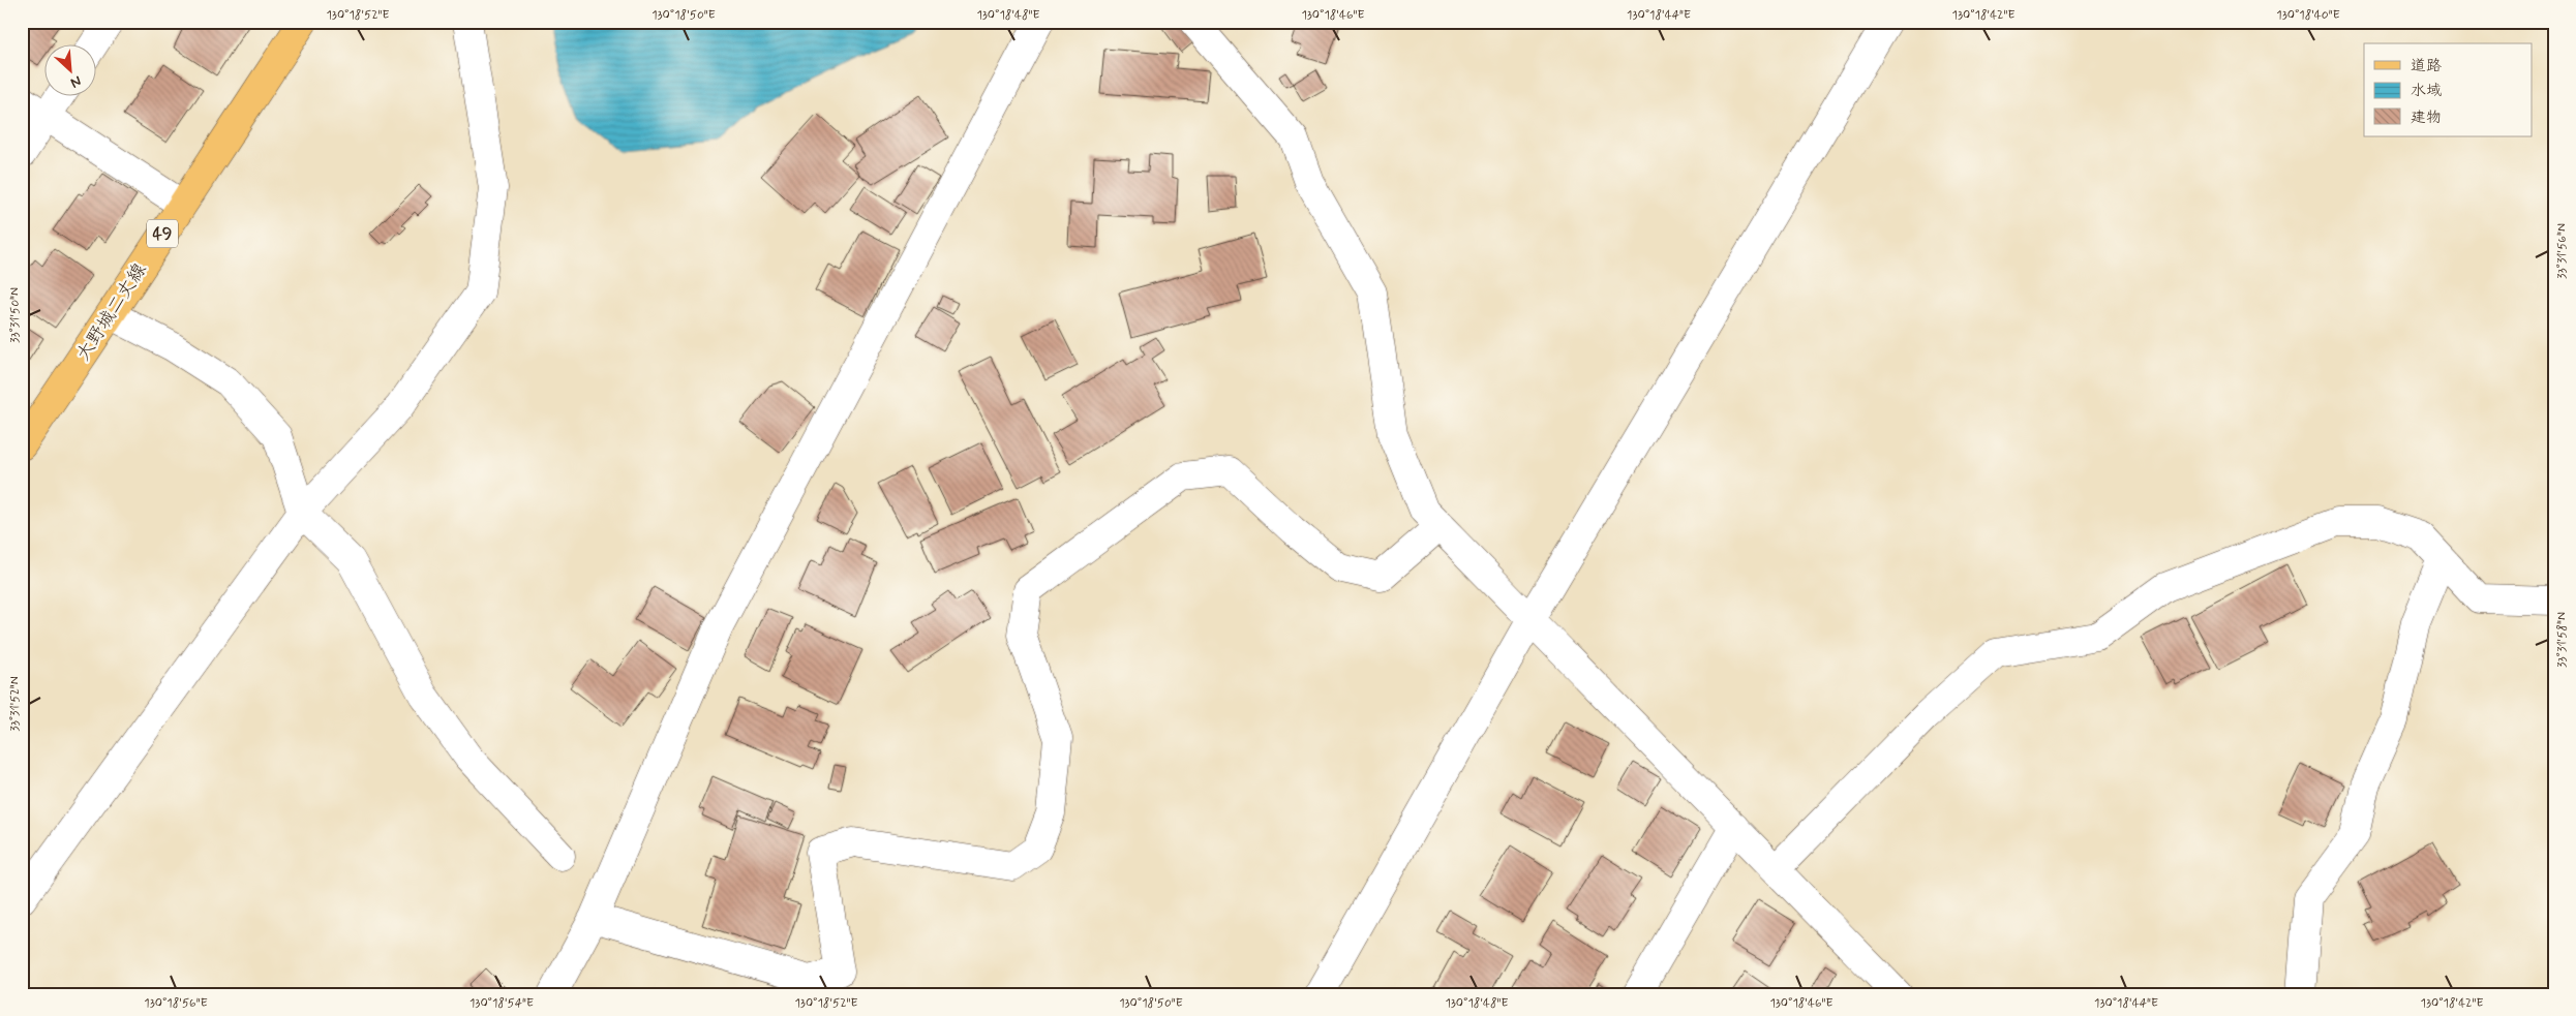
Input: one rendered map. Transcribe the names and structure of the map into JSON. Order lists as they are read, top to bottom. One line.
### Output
{"streets":{"main road":["49","大野城二丈線"]},"legend":["道路","水域","建物"],"north":"bottom right","coordinates":["130°18'52\"E","130°18'50\"E","130°18'48\"E","130°18'46\"E","130°18'44\"E","130°18'42\"E","130°18'40\"E","33°31'56\"N","33°31'50\"N","33°31'58\"N","33°31'52\"N","130°18'56\"E","130°18'54\"E"]}
